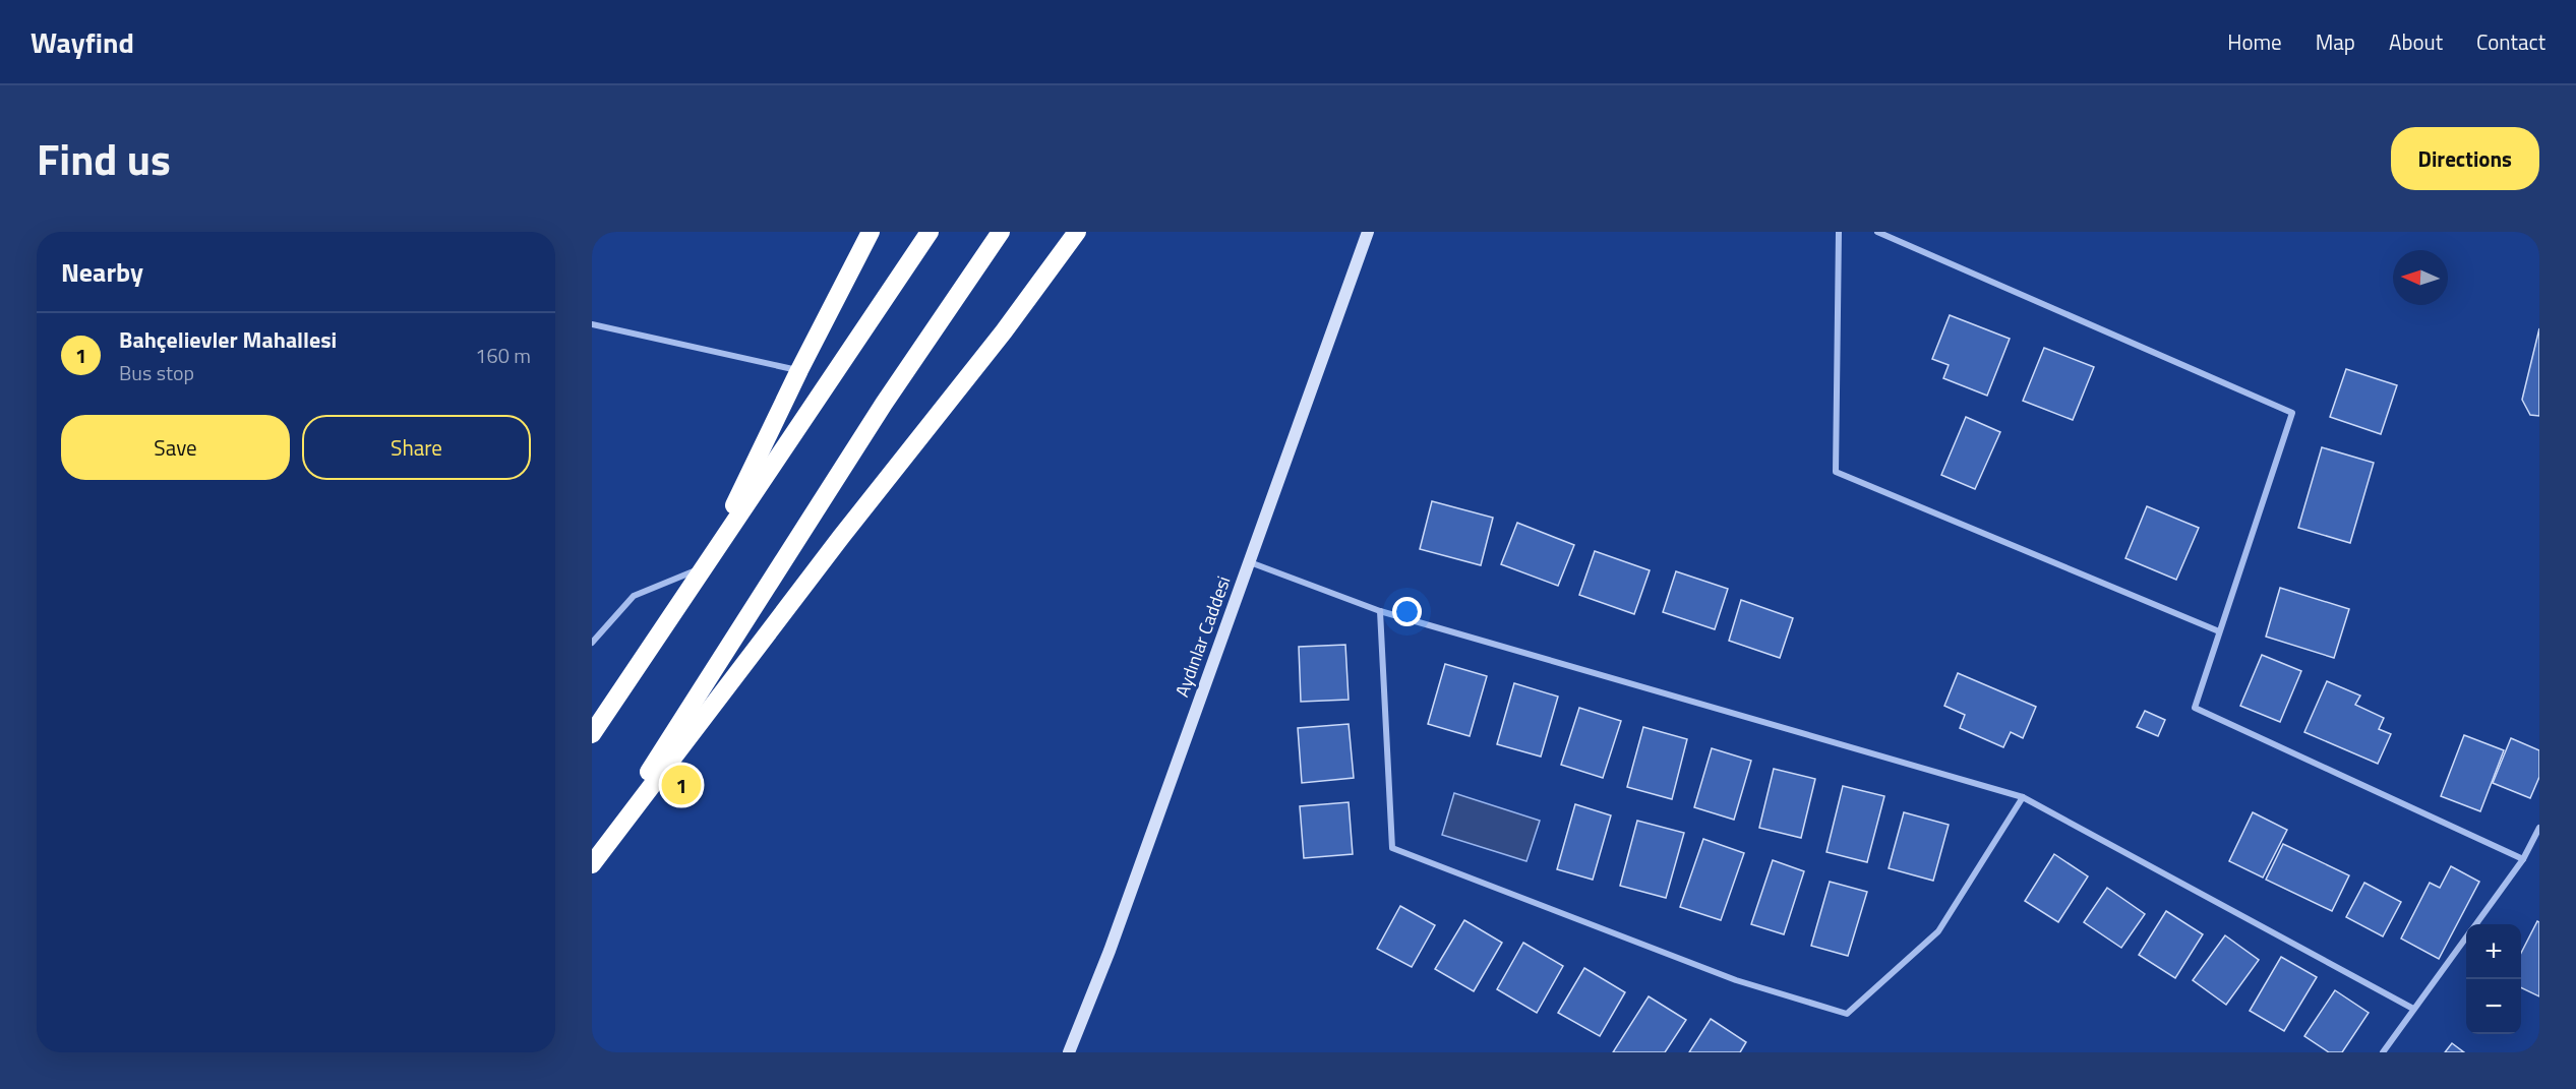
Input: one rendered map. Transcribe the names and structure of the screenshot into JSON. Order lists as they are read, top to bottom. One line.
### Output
{"streets":{"street":["Aydınlar Caddesi"]},"north":"left","page":{"header":"Wayfind","nav":["Home","Map","About","Contact"],"title":"Find us","buttons":["Directions",["Save","Share"]],"heading":"Nearby","list":[{"mark":"1","name":"Bahçelievler Mahallesi","note":"Bus stop","value":"160 m"}],"pins":"1","map_buttons":["+","−"]}}
